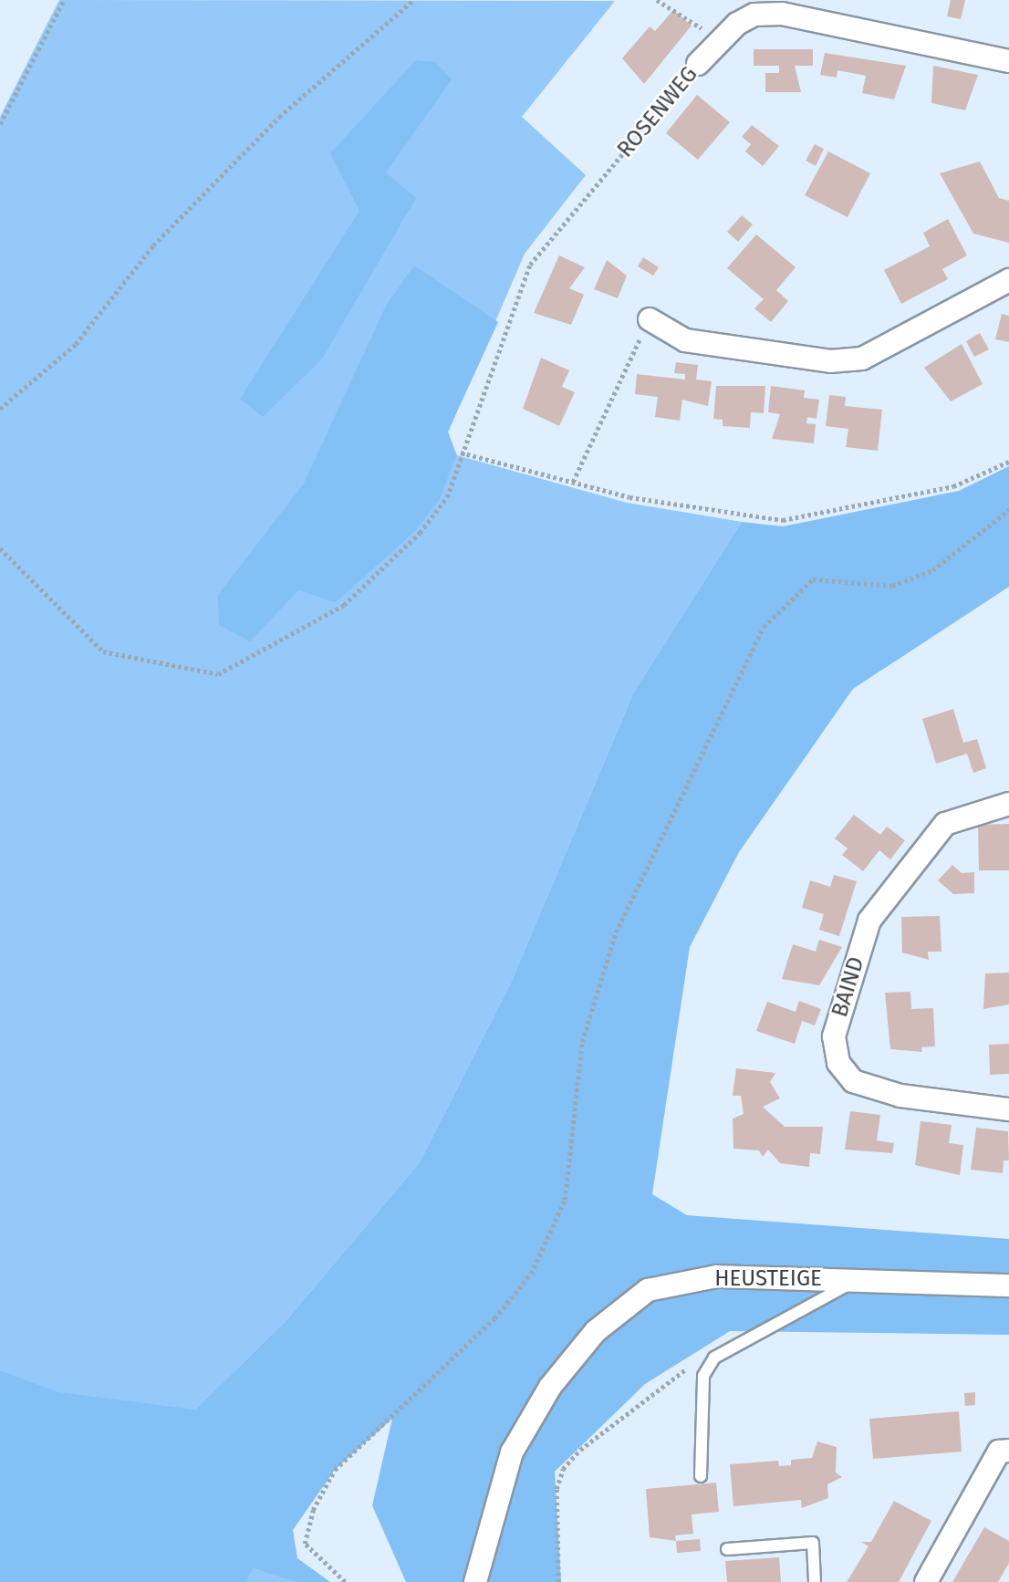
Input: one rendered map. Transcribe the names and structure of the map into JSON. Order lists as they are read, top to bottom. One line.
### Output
{"streets":{"street":["ROSENWEG","BAIND","HEUSTEIGE"]}}
